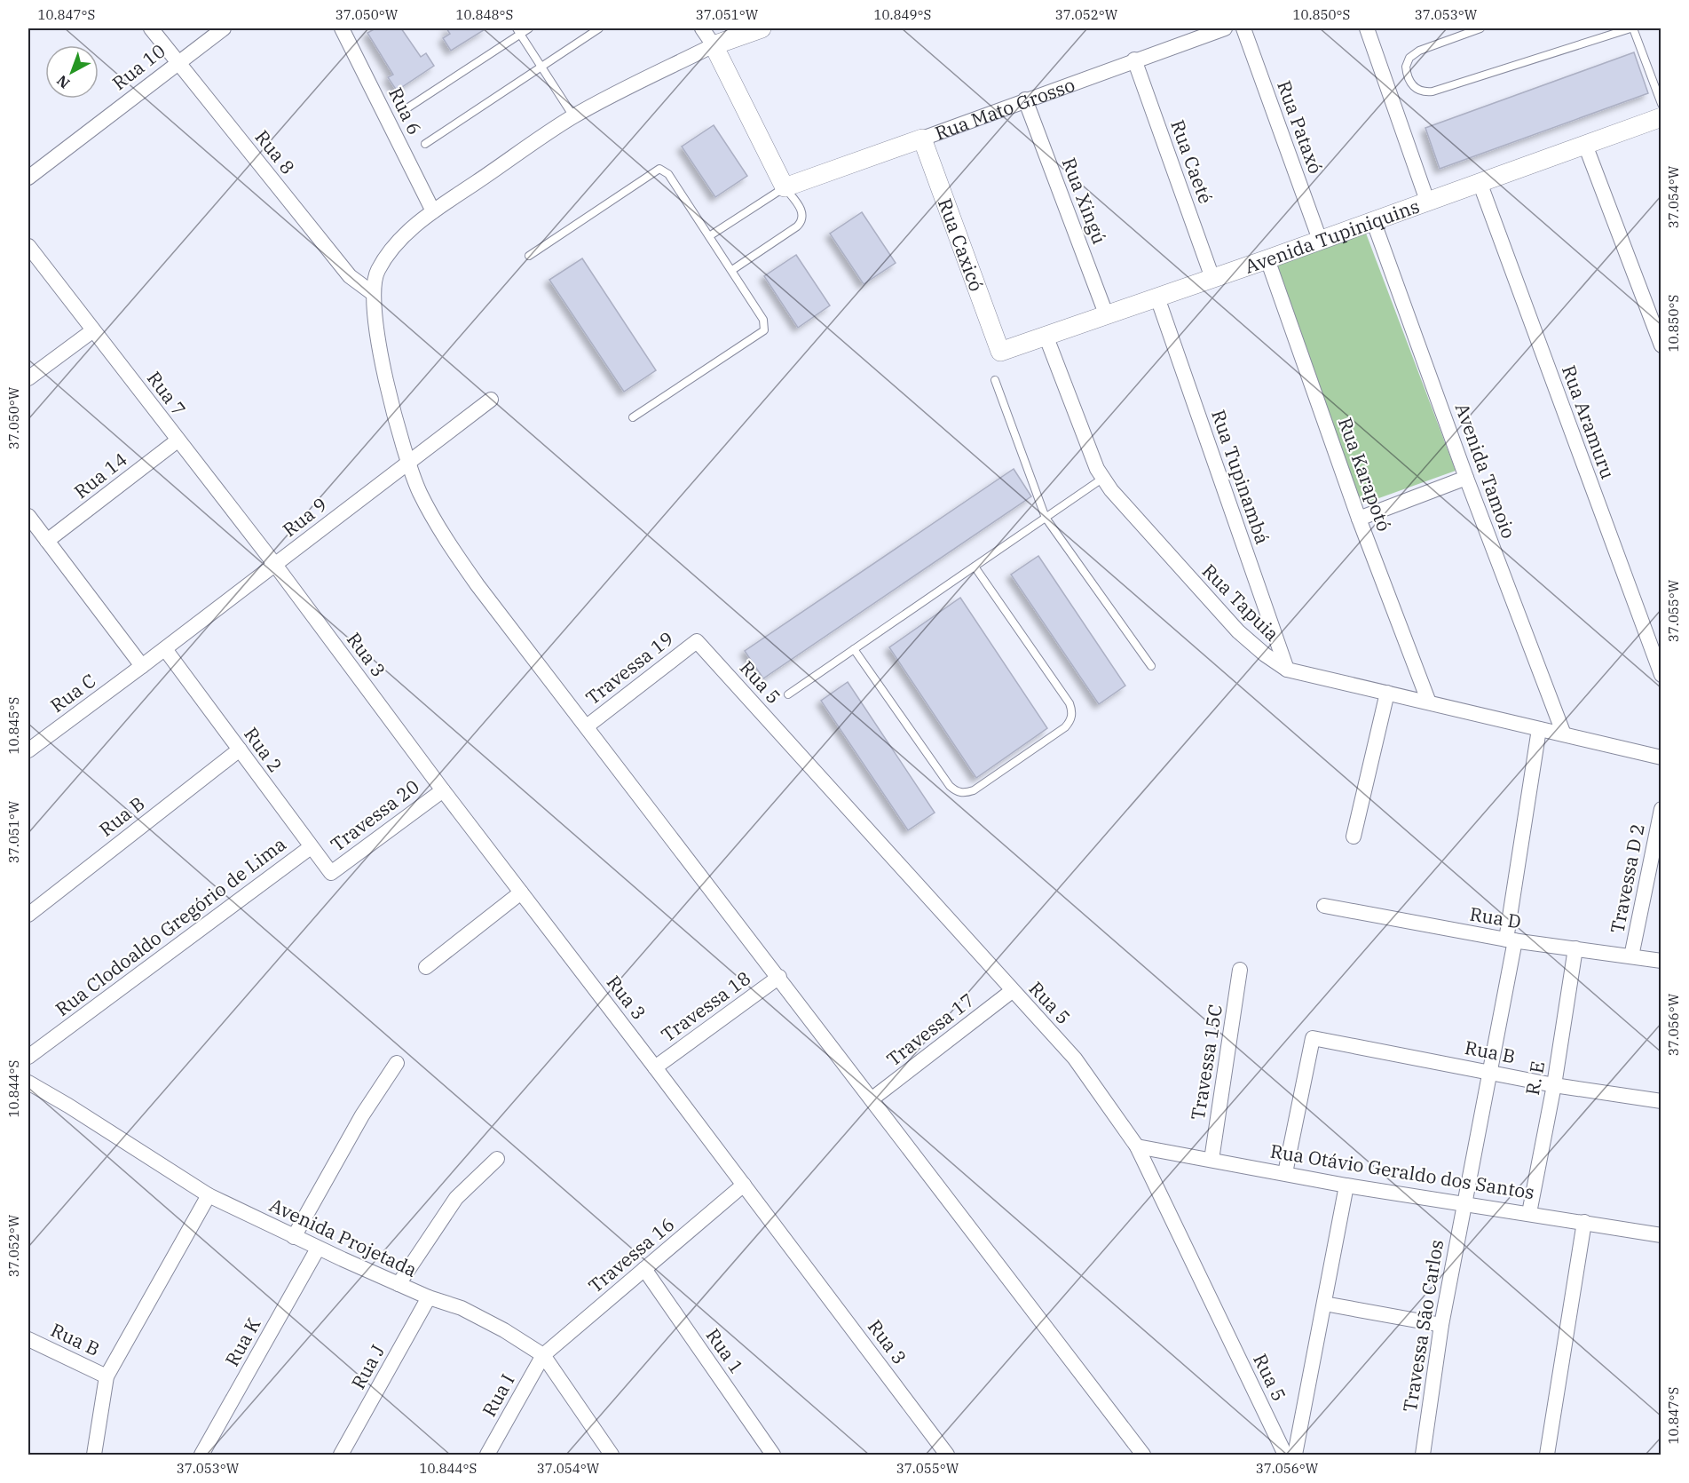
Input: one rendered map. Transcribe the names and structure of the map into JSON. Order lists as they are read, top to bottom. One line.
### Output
{"streets":{"street":["Rua 10","Rua Mato Grosso","Rua 6","Rua Pataxó","Rua 8","Rua Caeté","Rua Xingú","Avenida Tupiniquins","Rua Caxicó","Rua 7","Rua Aramuru","Avenida Tamoio","Rua Karapotó","Rua 14","Rua Tupinambá","Rua 9","Rua Tapuia","Rua 3","Travessa 19","Rua 5","Rua C","Rua 2","Travessa 20","Rua B","Travessa D 2","Rua D","Rua Clodoaldo Gregório de Lima","Travessa 18","Travessa 17","Travessa 15C","R. E","Rua Otávio Geraldo dos Santos","Avenida Projetada","Travessa 16","Travessa São Carlos","Rua K","Rua 1","Rua J","Rua I"]},"crossings":[["Rua 10","Rua 8"],["Rua Mato Grosso","Rua Caeté"],["Rua Mato Grosso","Rua Xingú"],["Rua Mato Grosso","Rua Caxicó"],["Rua Pataxó","Avenida Tupiniquins"],["Rua Caeté","Avenida Tupiniquins"],["Rua Xingú","Avenida Tupiniquins"],["Avenida Tupiniquins","Rua Caxicó"],["Avenida Tupiniquins","Rua Aramuru"],["Avenida Tupiniquins","Avenida Tamoio"],["Avenida Tupiniquins","Rua Karapotó"],["Avenida Tupiniquins","Rua Tupinambá"],["Avenida Tupiniquins","Rua Tapuia"],["Rua 7","Rua 14"],["Rua 7","Rua 9"],["Rua 7","Rua 3"],["Avenida Tamoio","Rua Tapuia"],["Rua Karapotó","Rua Tapuia"],["Rua Tupinambá","Rua Tapuia"],["Rua 9","Rua 3"],["Rua 9","Rua C"],["Rua 9","Rua 2"],["Rua Tapuia","Travessa São Carlos"],["Rua 3","Travessa 20"],["Rua 3","Travessa 18"],["Rua 3","Travessa 16"],["Travessa 19","Rua 5"],["Rua 5","Travessa 17"],["Rua 5","Rua Otávio Geraldo dos Santos"],["Rua 2","Travessa 20"],["Rua 2","Rua B"],["Rua 2","Rua Clodoaldo Gregório de Lima"],["Rua B","R. E"],["Rua B","Rua Otávio Geraldo dos Santos"],["Rua B","Travessa São Carlos"],["Travessa D 2","Rua D"],["Rua D","R. E"],["Rua D","Travessa São Carlos"],["Travessa 15C","Rua Otávio Geraldo dos Santos"],["R. E","Rua Otávio Geraldo dos Santos"],["Rua Otávio Geraldo dos Santos","Travessa São Carlos"],["Avenida Projetada","Travessa 16"],["Avenida Projetada","Rua K"],["Avenida Projetada","Rua J"],["Avenida Projetada","Rua I"],["Travessa 16","Rua 1"],["Travessa 16","Rua I"]],"north":"bottom left","coordinates":["10.847°S","37.050°W","10.848°S","37.051°W","10.849°S","37.052°W","10.850°S","37.053°W","37.054°W","37.055°W","10.845°S","37.056°W","10.844°S"]}
